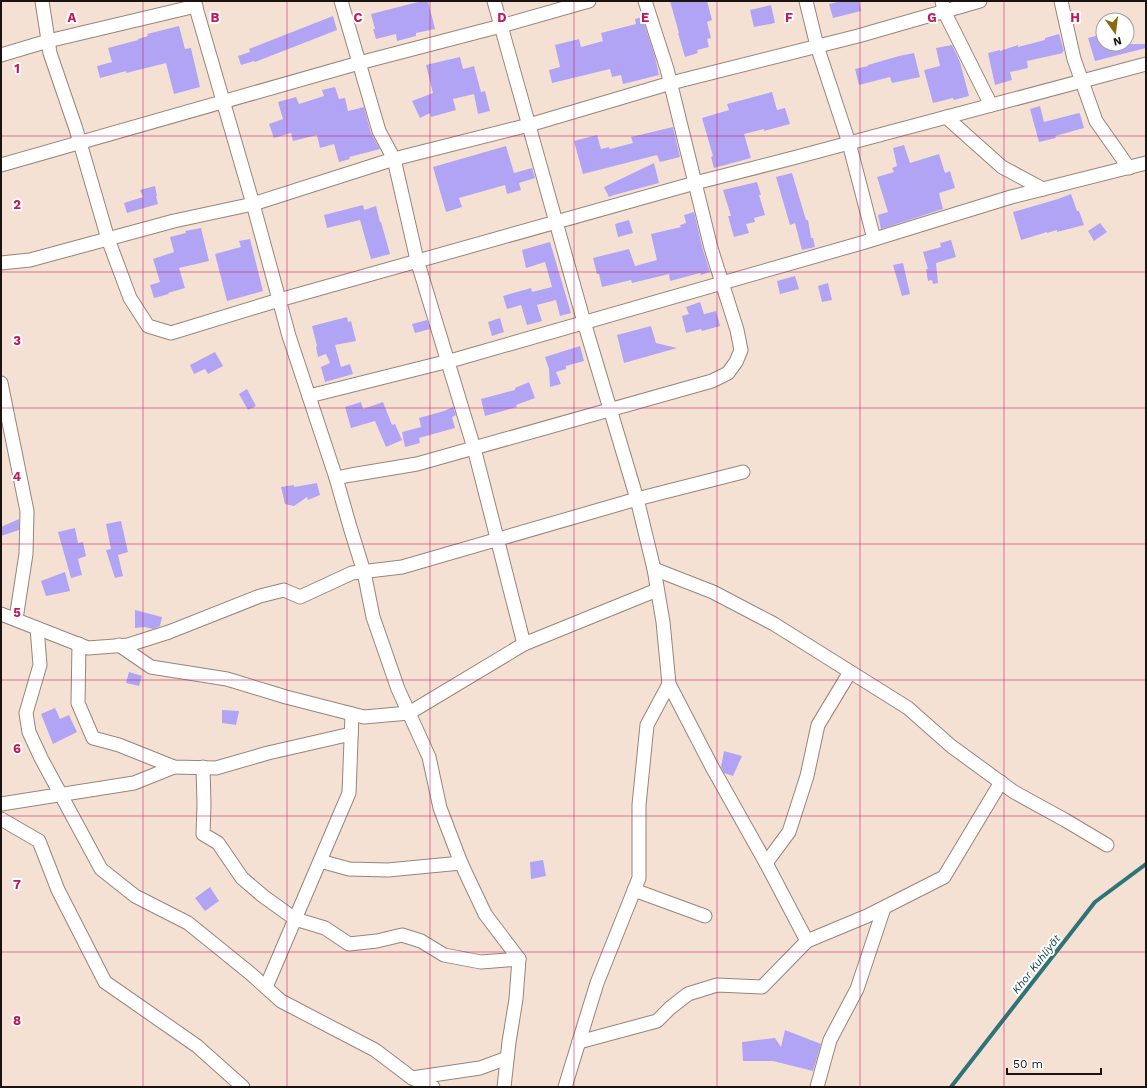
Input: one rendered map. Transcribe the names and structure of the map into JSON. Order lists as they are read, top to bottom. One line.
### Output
{"water":["Khor Kuhliyāt"],"scale_bar":"50 m","north":"bottom","grid":{"columns":["A","B","C","D","E","F","G","H"],"rows":["1","2","3","4","5","6","7","8"]}}
